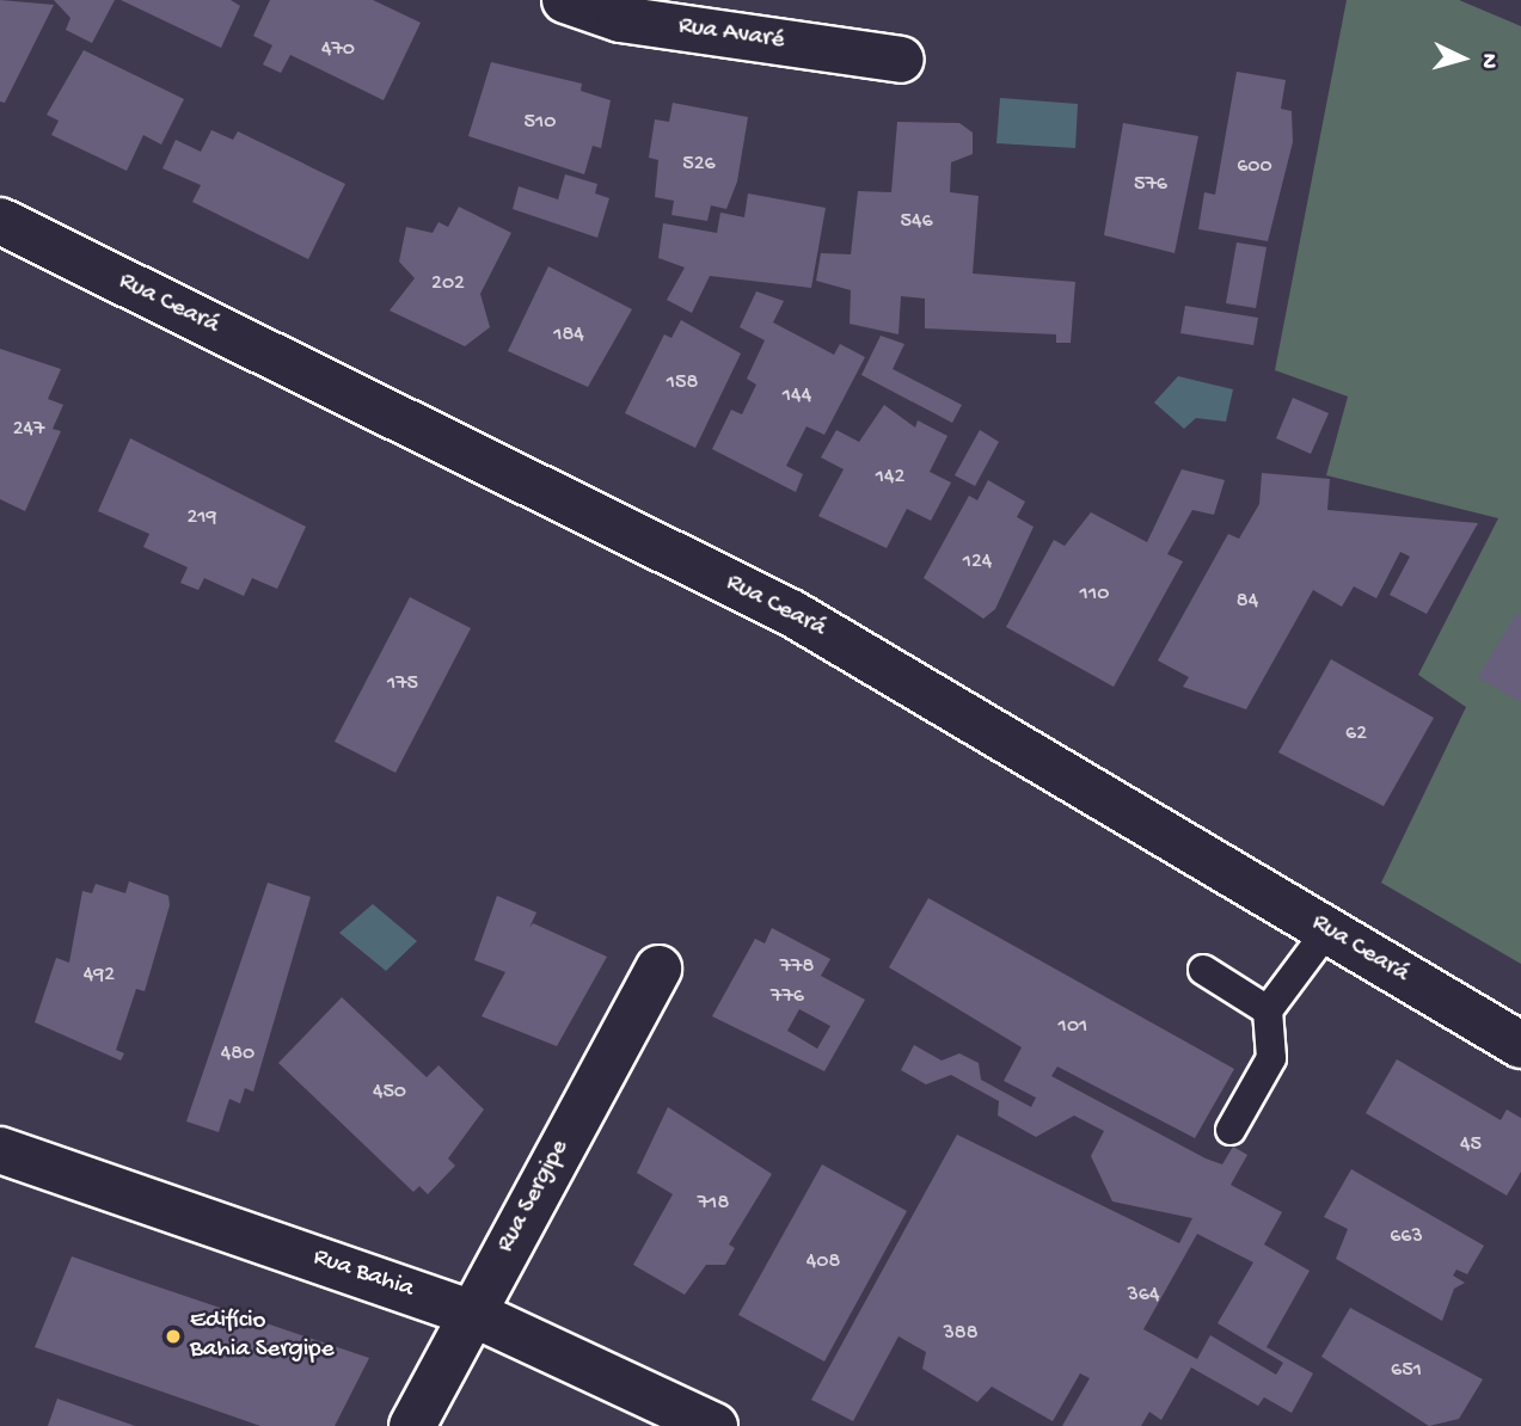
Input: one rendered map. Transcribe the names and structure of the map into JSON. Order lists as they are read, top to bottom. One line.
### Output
{"streets":{"street":["Rua Avaré","Rua Ceará","Rua Sergipe","Rua Bahia"]},"crossings":[["Rua Sergipe","Rua Bahia"]],"places":["Edifício Bahia Sergipe"],"house_numbers":["470","510","526","600","576","546","202","184","158","144","247","142","219","124","110","84","175","62","778","492","776","101","480","450","45","718","663","408","364","388","651"],"north":"right"}
